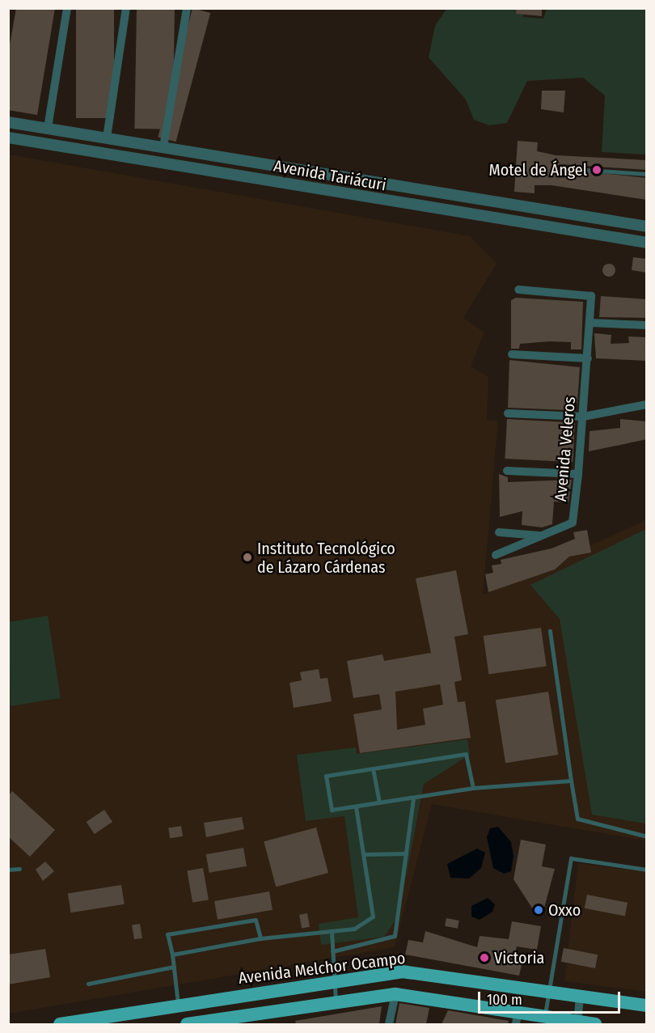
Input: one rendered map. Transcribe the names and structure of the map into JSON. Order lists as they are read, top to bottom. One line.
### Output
{"streets":{"main road":["Avenida Melchor Ocampo"],"street":["Avenida Tariácuri","Avenida Veleros"]},"places":["Motel de Ángel","Instituto Tecnológico de Lázaro Cárdenas","Oxxo","Victoria"],"scale_bar":"100 m"}
